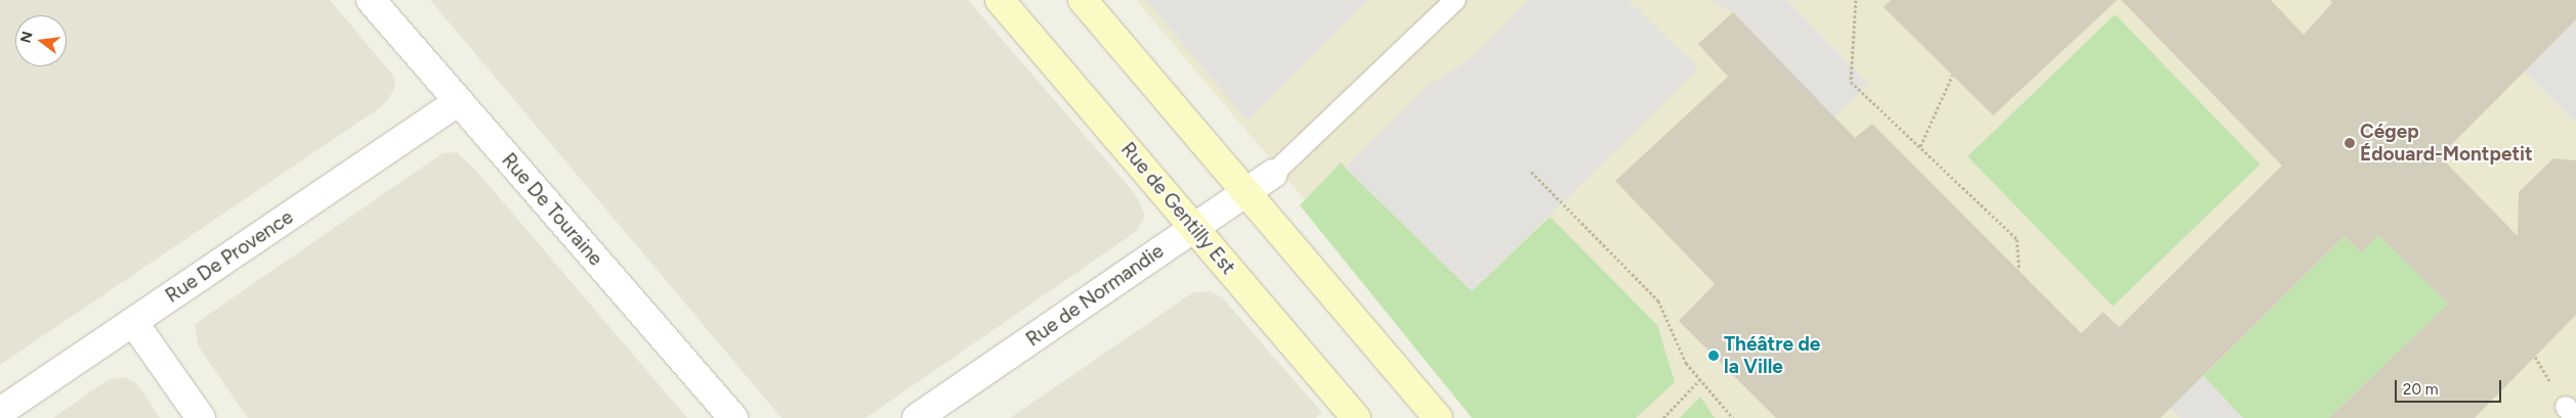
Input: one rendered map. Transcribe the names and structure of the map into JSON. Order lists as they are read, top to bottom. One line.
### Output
{"streets":{"street":["Rue de Gentilly Est","Rue De Touraine","Rue De Provence","Rue de Normandie"]},"crossings":[["Rue de Gentilly Est","Rue de Normandie"],["Rue De Touraine","Rue De Provence"]],"places":["Cégep Édouard-Montpetit","Théâtre de la Ville"],"scale_bar":"20 m","north":"left"}
